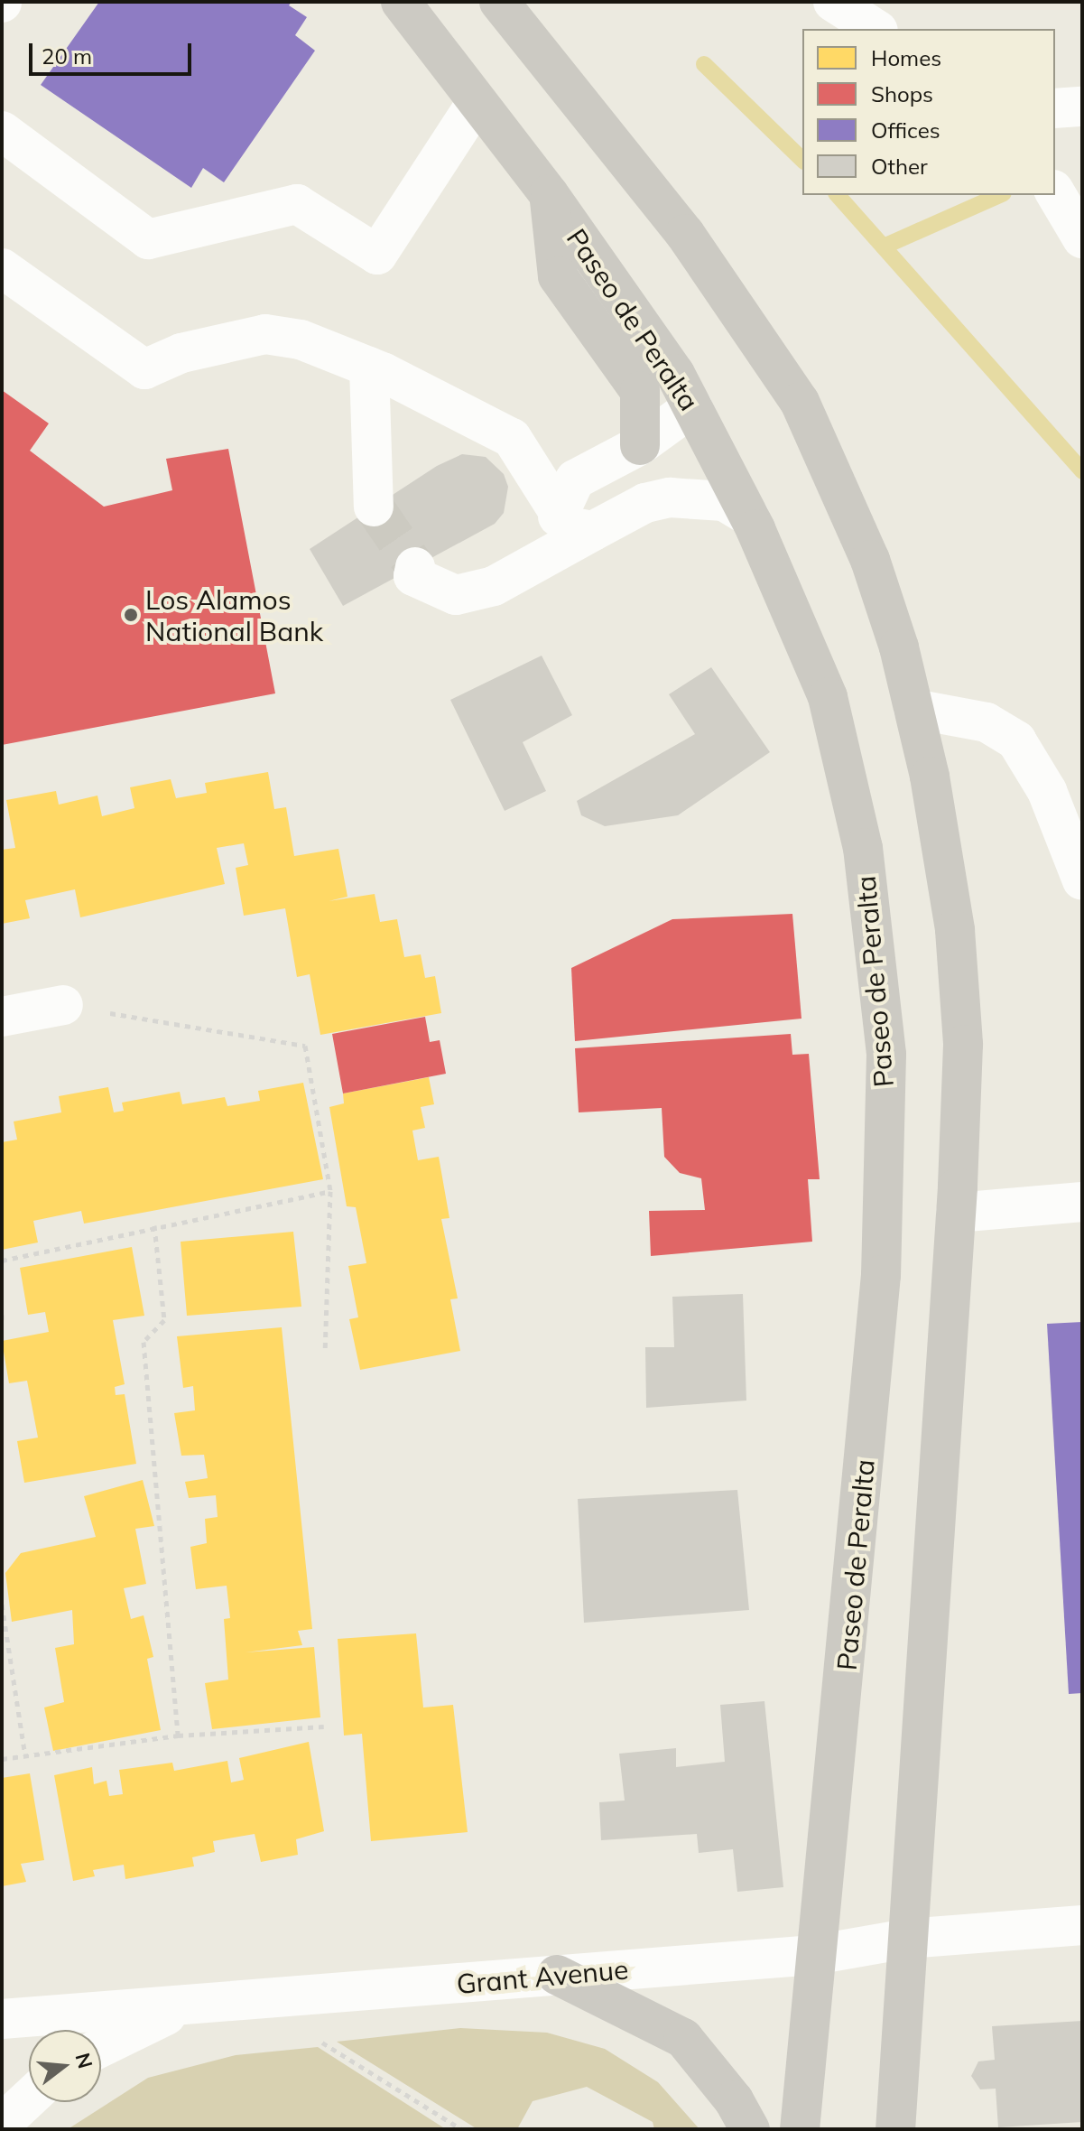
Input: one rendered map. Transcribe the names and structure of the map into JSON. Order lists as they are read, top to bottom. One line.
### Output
{"streets":{"main road":["Paseo de Peralta"],"street":["Grant Avenue"]},"crossings":[["Paseo de Peralta","Grant Avenue"]],"places":["Los Alamos National Bank"],"legend":["Homes","Shops","Offices","Other"],"scale_bar":"20 m","north":"right"}
